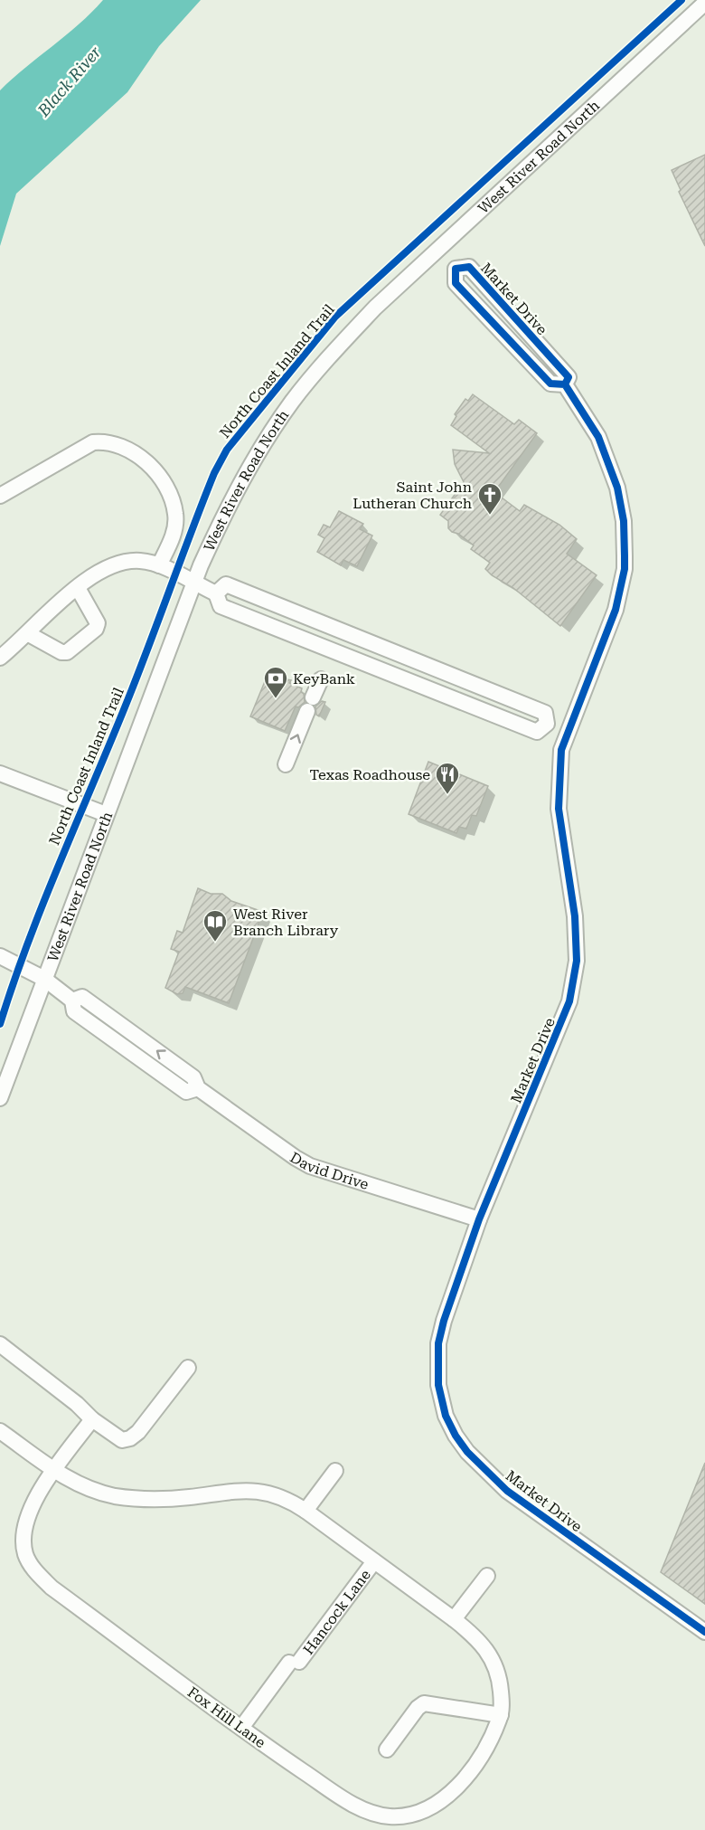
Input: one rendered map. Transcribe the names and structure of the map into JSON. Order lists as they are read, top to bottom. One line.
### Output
{"streets":{"street":["West River Road North","Market Drive","David Drive","Hancock Lane","Fox Hill Lane"],"cycle path":["North Coast Inland Trail"]},"crossings":[["West River Road North","Market Drive"],["West River Road North","David Drive"],["Market Drive","David Drive"],["Hancock Lane","Fox Hill Lane"]],"water":["Black River"],"places":{"church":["Saint John Lutheran Church"],"bank":["KeyBank"],"restaurant":["Texas Roadhouse"],"library":["West River Branch Library"]}}
